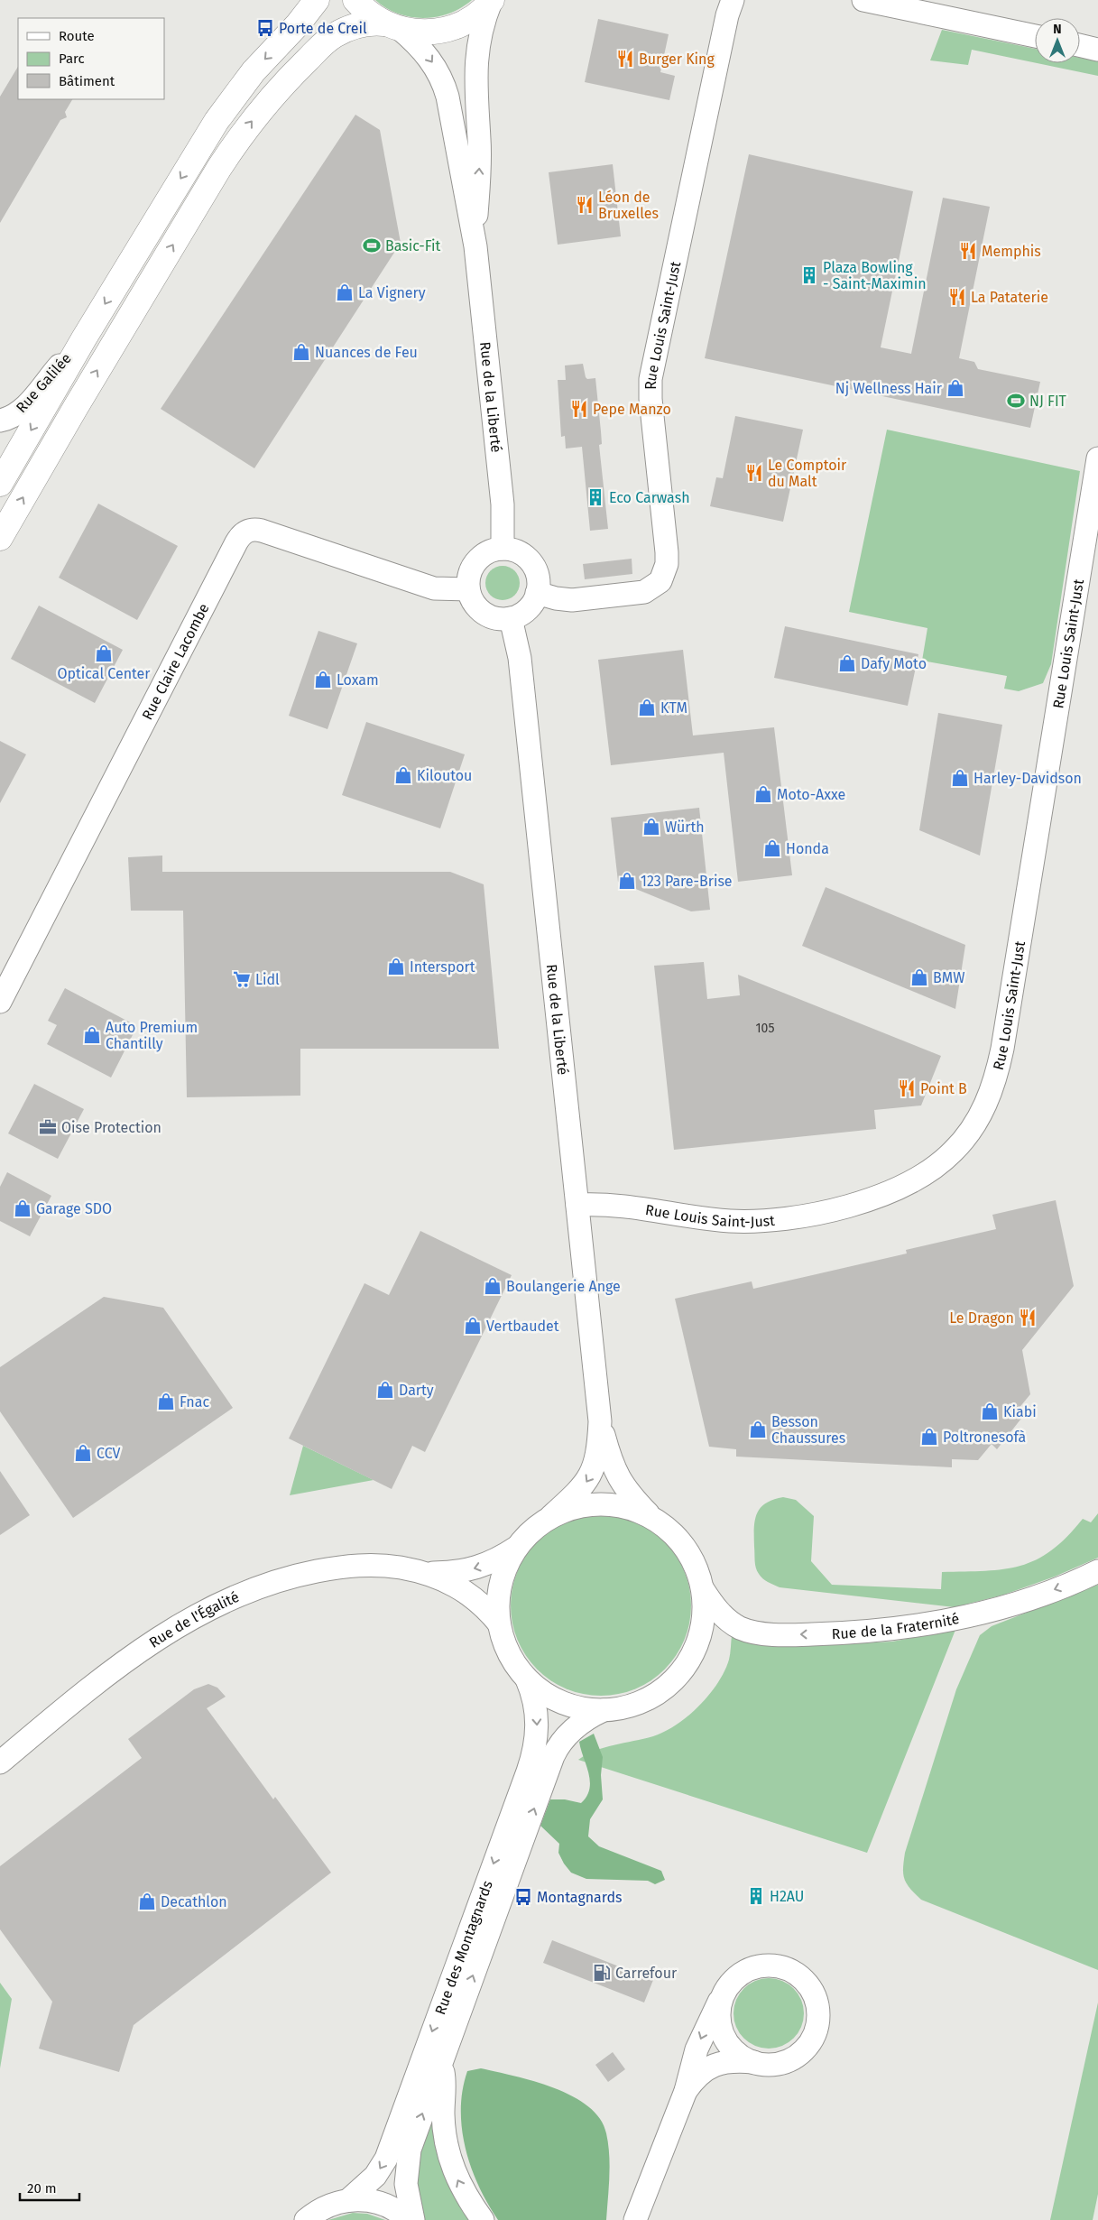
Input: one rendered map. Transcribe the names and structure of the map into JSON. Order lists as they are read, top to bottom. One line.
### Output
{"streets":{"street":["Rue Louis Saint-Just","Rue Galilée","Rue de la Liberté","Rue Claire Lacombe","Rue de l'Égalité","Rue de la Fraternité","Rue des Montagnards"]},"crossings":[["Rue Louis Saint-Just","Rue de la Liberté"],["Rue Louis Saint-Just","Rue Claire Lacombe"],["Rue de la Liberté","Rue Claire Lacombe"]],"one_way":["Rue de la Fraternité"],"places":{"bus stop":["Porte de Creil","Montagnards"],"restaurant":["Burger King","Léon de Bruxelles","Memphis","La Pataterie","Pepe Manzo","Le Comptoir du Malt","Point B","Le Dragon"],"sports":["Basic-Fit","NJ FIT"],"building":["Plaza Bowling - Saint-Maximin","Eco Carwash","H2AU"],"shop":["La Vignery","Nuances de Feu","Nj Wellness Hair","Optical Center","Dafy Moto","Loxam","KTM","Kiloutou","Harley-Davidson","Moto-Axxe","Würth","Honda","123 Pare-Brise","Intersport","BMW","Auto Premium Chantilly","Garage SDO","Boulangerie Ange","Vertbaudet","Darty","Fnac","Kiabi","Besson Chaussures","Poltronesofà","CCV","Decathlon"],"supermarket":["Lidl"],"office":["Oise Protection"],"fuel station":["Carrefour"]},"house_numbers":["105"],"legend":["Route","Parc","Bâtiment"],"scale_bar":"20 m","north":"top"}
